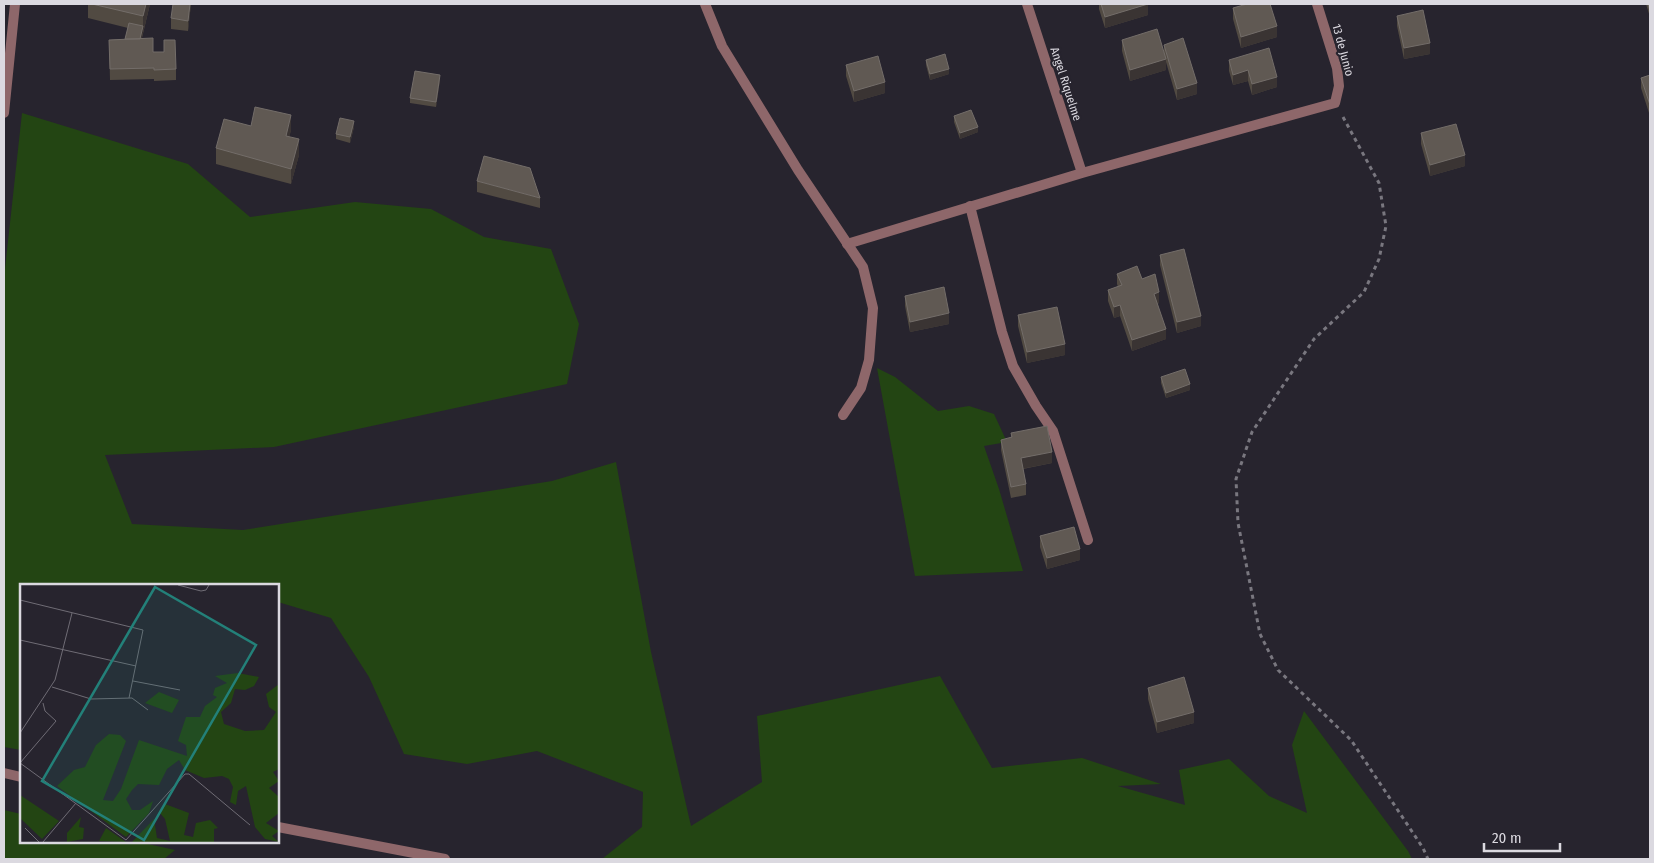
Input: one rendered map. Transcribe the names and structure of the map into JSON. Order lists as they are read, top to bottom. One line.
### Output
{"streets":{"street":["13 de Junio","Angel Riquelme"]},"scale_bar":"20 m"}
